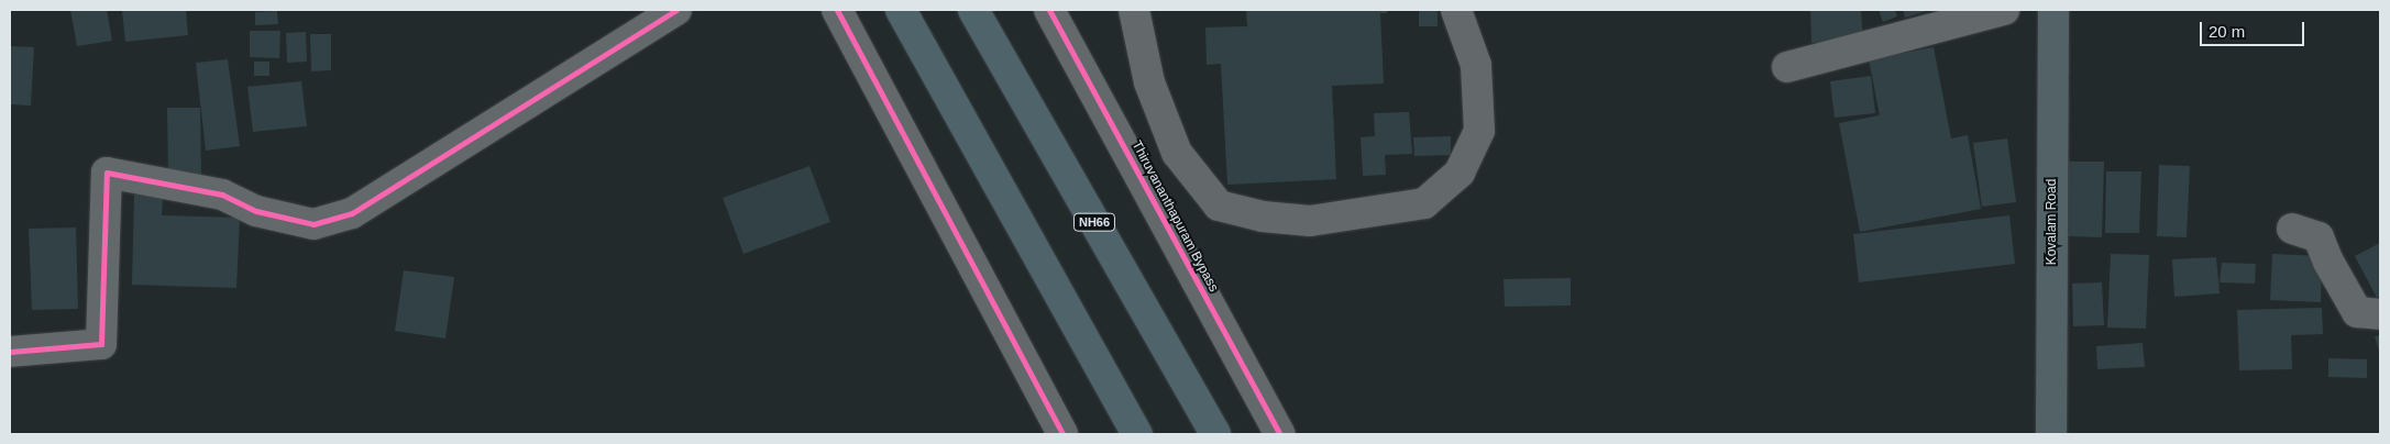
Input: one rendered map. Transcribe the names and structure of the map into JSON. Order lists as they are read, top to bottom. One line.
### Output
{"streets":{"highway":["NH66"],"main road":["Kovalam Road"],"street":["Thiruvananthapuram Bypass"]},"scale_bar":"20 m"}
